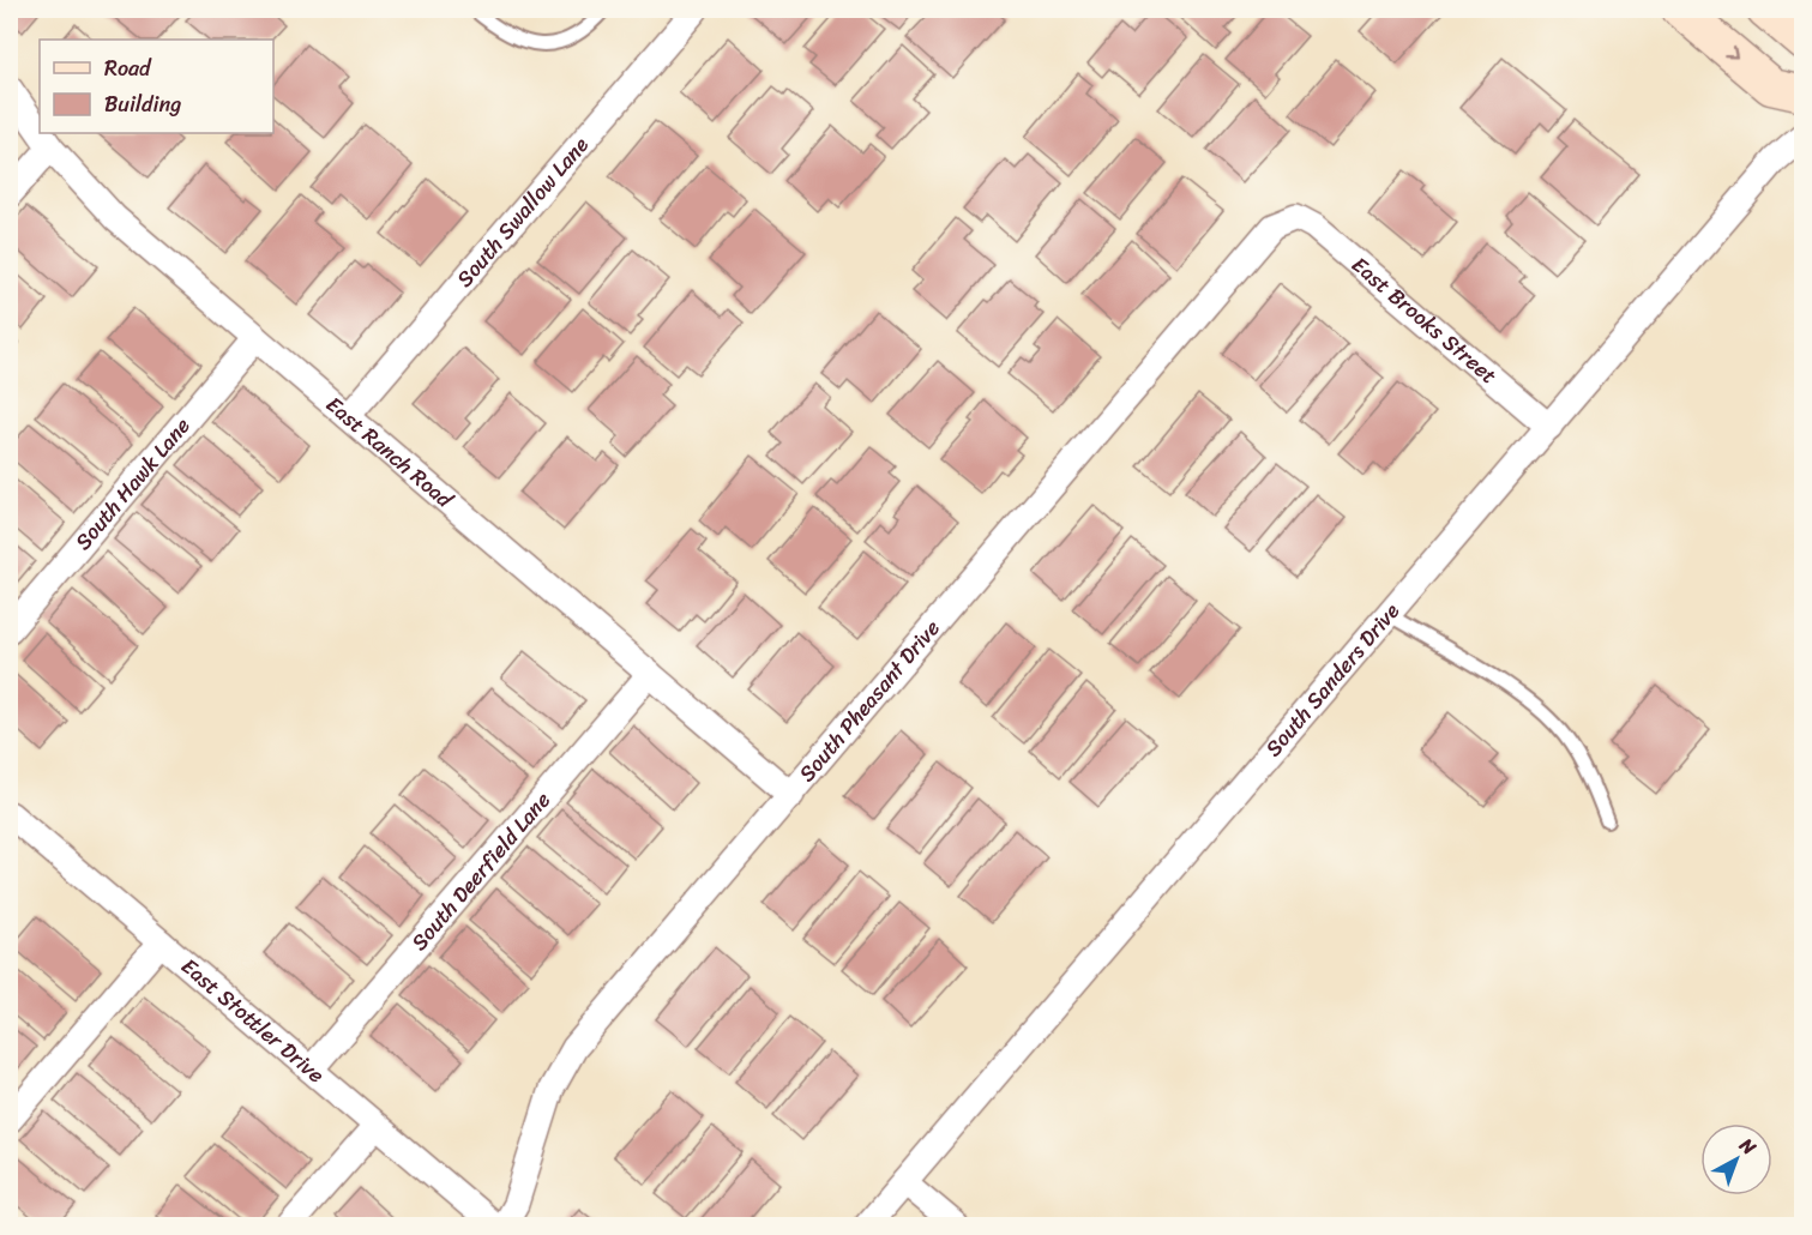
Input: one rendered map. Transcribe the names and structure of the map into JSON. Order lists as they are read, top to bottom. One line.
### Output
{"streets":{"street":["South Swallow Lane","East Brooks Street","East Ranch Road","South Hawk Lane","South Sanders Drive","South Pheasant Drive","South Deerfield Lane","East Stottler Drive"]},"crossings":[["South Swallow Lane","East Ranch Road"],["East Brooks Street","South Sanders Drive"],["East Brooks Street","South Pheasant Drive"],["East Ranch Road","South Hawk Lane"],["East Ranch Road","South Pheasant Drive"],["East Ranch Road","South Deerfield Lane"],["South Deerfield Lane","East Stottler Drive"]],"legend":["Road","Building"],"north":"top right"}
